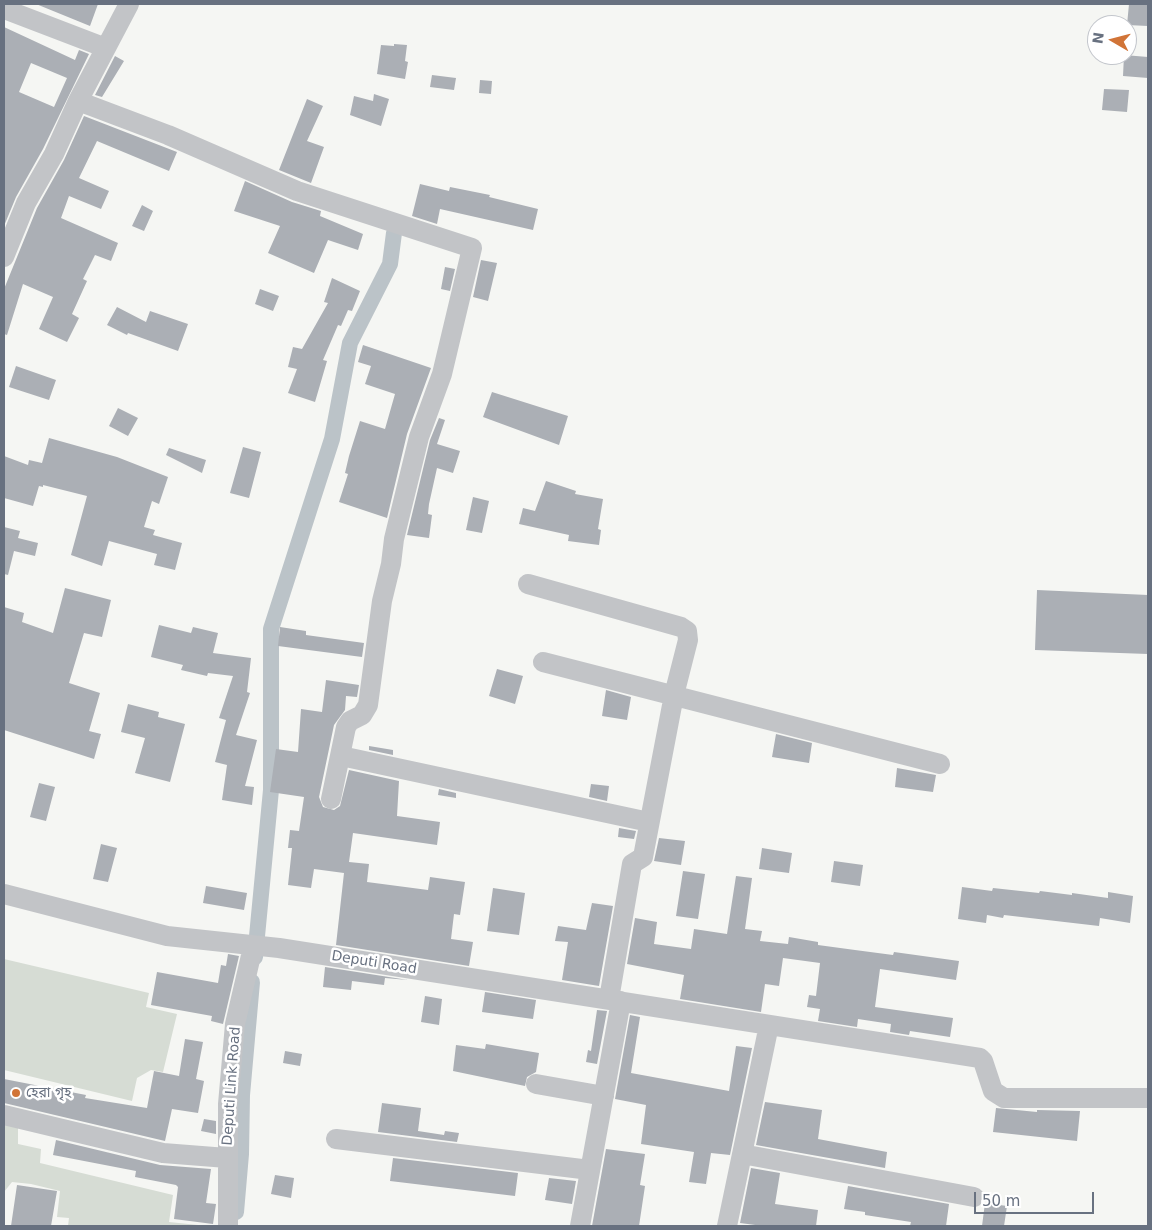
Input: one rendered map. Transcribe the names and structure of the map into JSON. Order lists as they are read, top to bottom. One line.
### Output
{"streets":{"street":["Deputi Road","Deputi Link Road"]},"crossings":[["Deputi Road","Deputi Link Road"]],"places":["হেরা গৃহ"],"scale_bar":"50 m","north":"left"}
